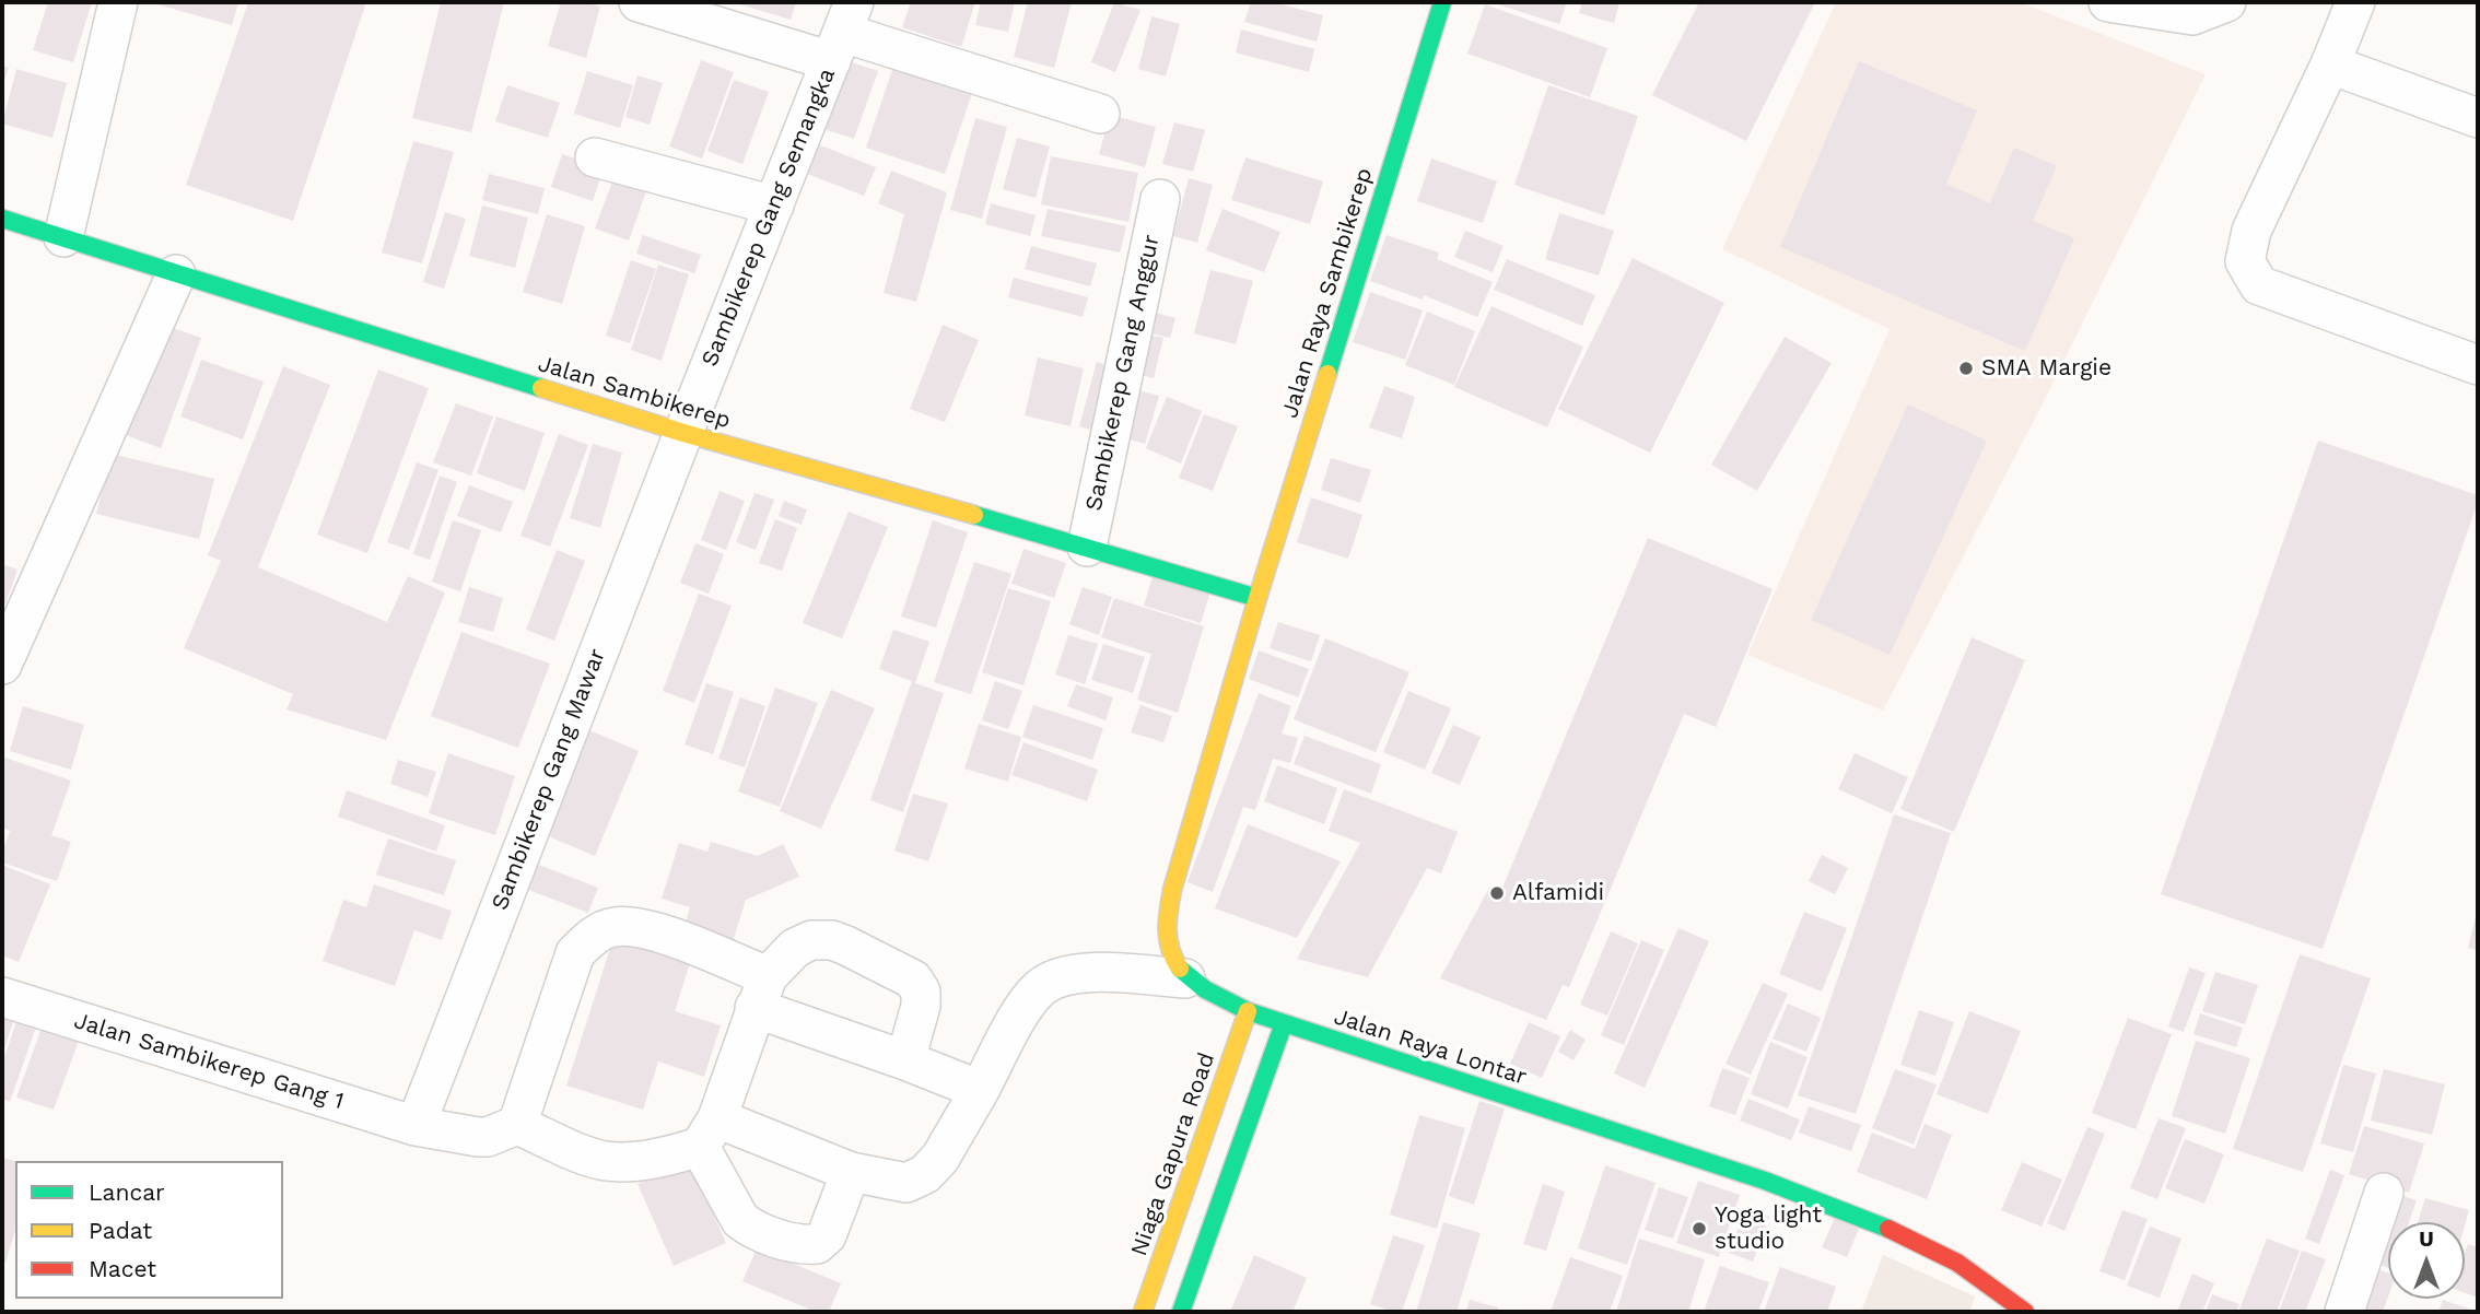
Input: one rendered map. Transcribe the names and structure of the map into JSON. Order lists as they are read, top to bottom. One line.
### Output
{"streets":{"street":["Sambikerep Gang Semangka","Jalan Raya Sambikerep","Sambikerep Gang Anggur","Jalan Sambikerep","Sambikerep Gang Mawar","Jalan Raya Lontar","Jalan Sambikerep Gang 1","Niaga Gapura Road"]},"crossings":[["Sambikerep Gang Semangka","Jalan Sambikerep"],["Sambikerep Gang Semangka","Sambikerep Gang Mawar"],["Jalan Raya Sambikerep","Jalan Sambikerep"],["Sambikerep Gang Anggur","Jalan Sambikerep"],["Jalan Sambikerep","Sambikerep Gang Mawar"],["Sambikerep Gang Mawar","Jalan Sambikerep Gang 1"],["Jalan Raya Lontar","Niaga Gapura Road"]],"places":["SMA Margie","Alfamidi","Yoga light studio"],"legend":["Lancar","Padat","Macet"],"north":"top"}
